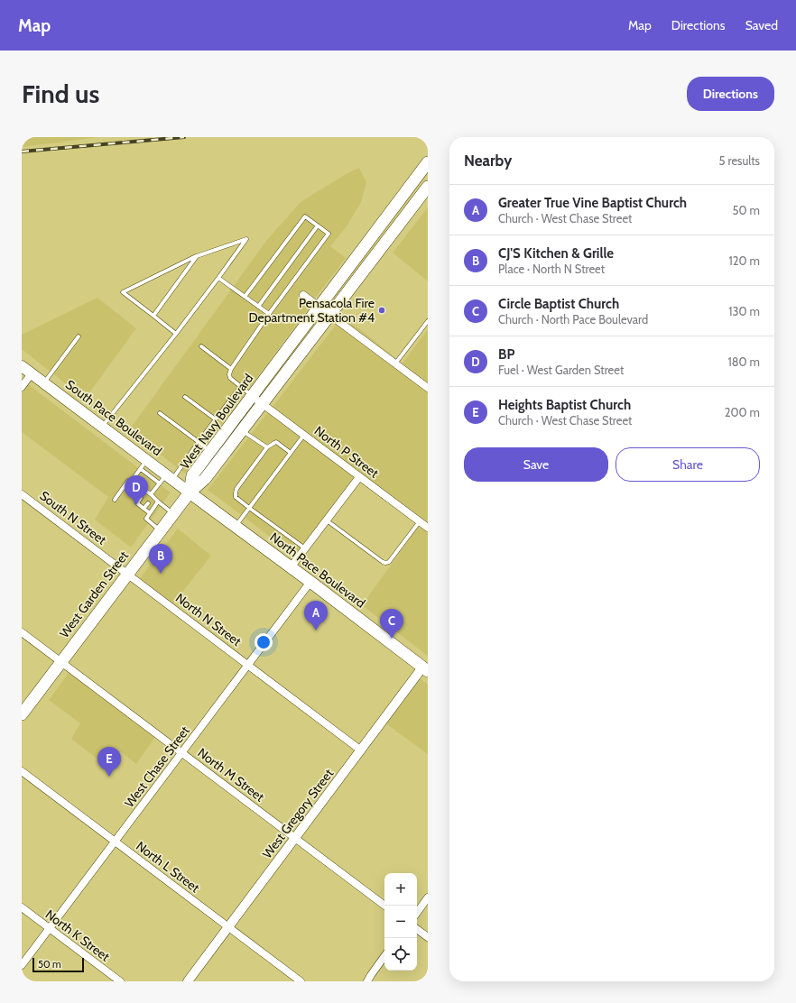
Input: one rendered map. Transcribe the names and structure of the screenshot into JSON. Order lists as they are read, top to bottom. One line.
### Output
{"streets":{"main road":["South Pace Boulevard","West Navy Boulevard","North Pace Boulevard","West Garden Street"],"street":["North P Street","South N Street","North N Street","West Chase Street","North M Street","West Gregory Street","North L Street","North K Street"]},"crossings":[["South Pace Boulevard","West Navy Boulevard"],["South Pace Boulevard","North Pace Boulevard"],["South Pace Boulevard","West Garden Street"],["West Navy Boulevard","North P Street"],["West Navy Boulevard","North Pace Boulevard"],["West Navy Boulevard","West Garden Street"],["South N Street","West Garden Street"],["South N Street","North N Street"],["North Pace Boulevard","West Garden Street"],["North Pace Boulevard","West Chase Street"],["North Pace Boulevard","West Gregory Street"],["West Garden Street","North N Street"],["West Garden Street","North M Street"],["North N Street","West Chase Street"],["North N Street","West Gregory Street"],["West Chase Street","North M Street"],["West Chase Street","North L Street"],["West Chase Street","North K Street"],["North M Street","West Gregory Street"],["West Gregory Street","North L Street"]],"places":["Pensacola Fire Department Station #4"],"scale_bar":"50 m","page":{"header":"Map","nav":["Map","Directions","Saved"],"buttons":["Directions",["Save","Share"]],"title":"Find us","heading":["Nearby","5 results"],"list":[{"mark":"A","name":"Greater True Vine Baptist Church","note":"Church · West Chase Street","value":"50 m"},{"mark":"B","name":"CJ'S Kitchen & Grille","note":"Place · North N Street","value":"120 m"},{"mark":"C","name":"Circle Baptist Church","note":"Church · North Pace Boulevard","value":"130 m"},{"mark":"D","name":"BP","note":"Fuel · West Garden Street","value":"180 m"},{"mark":"E","name":"Heights Baptist Church","note":"Church · West Chase Street","value":"200 m"}],"pins":["D","B","A","C","E"],"map_buttons":["+","−"],"scale":"50 m"}}
